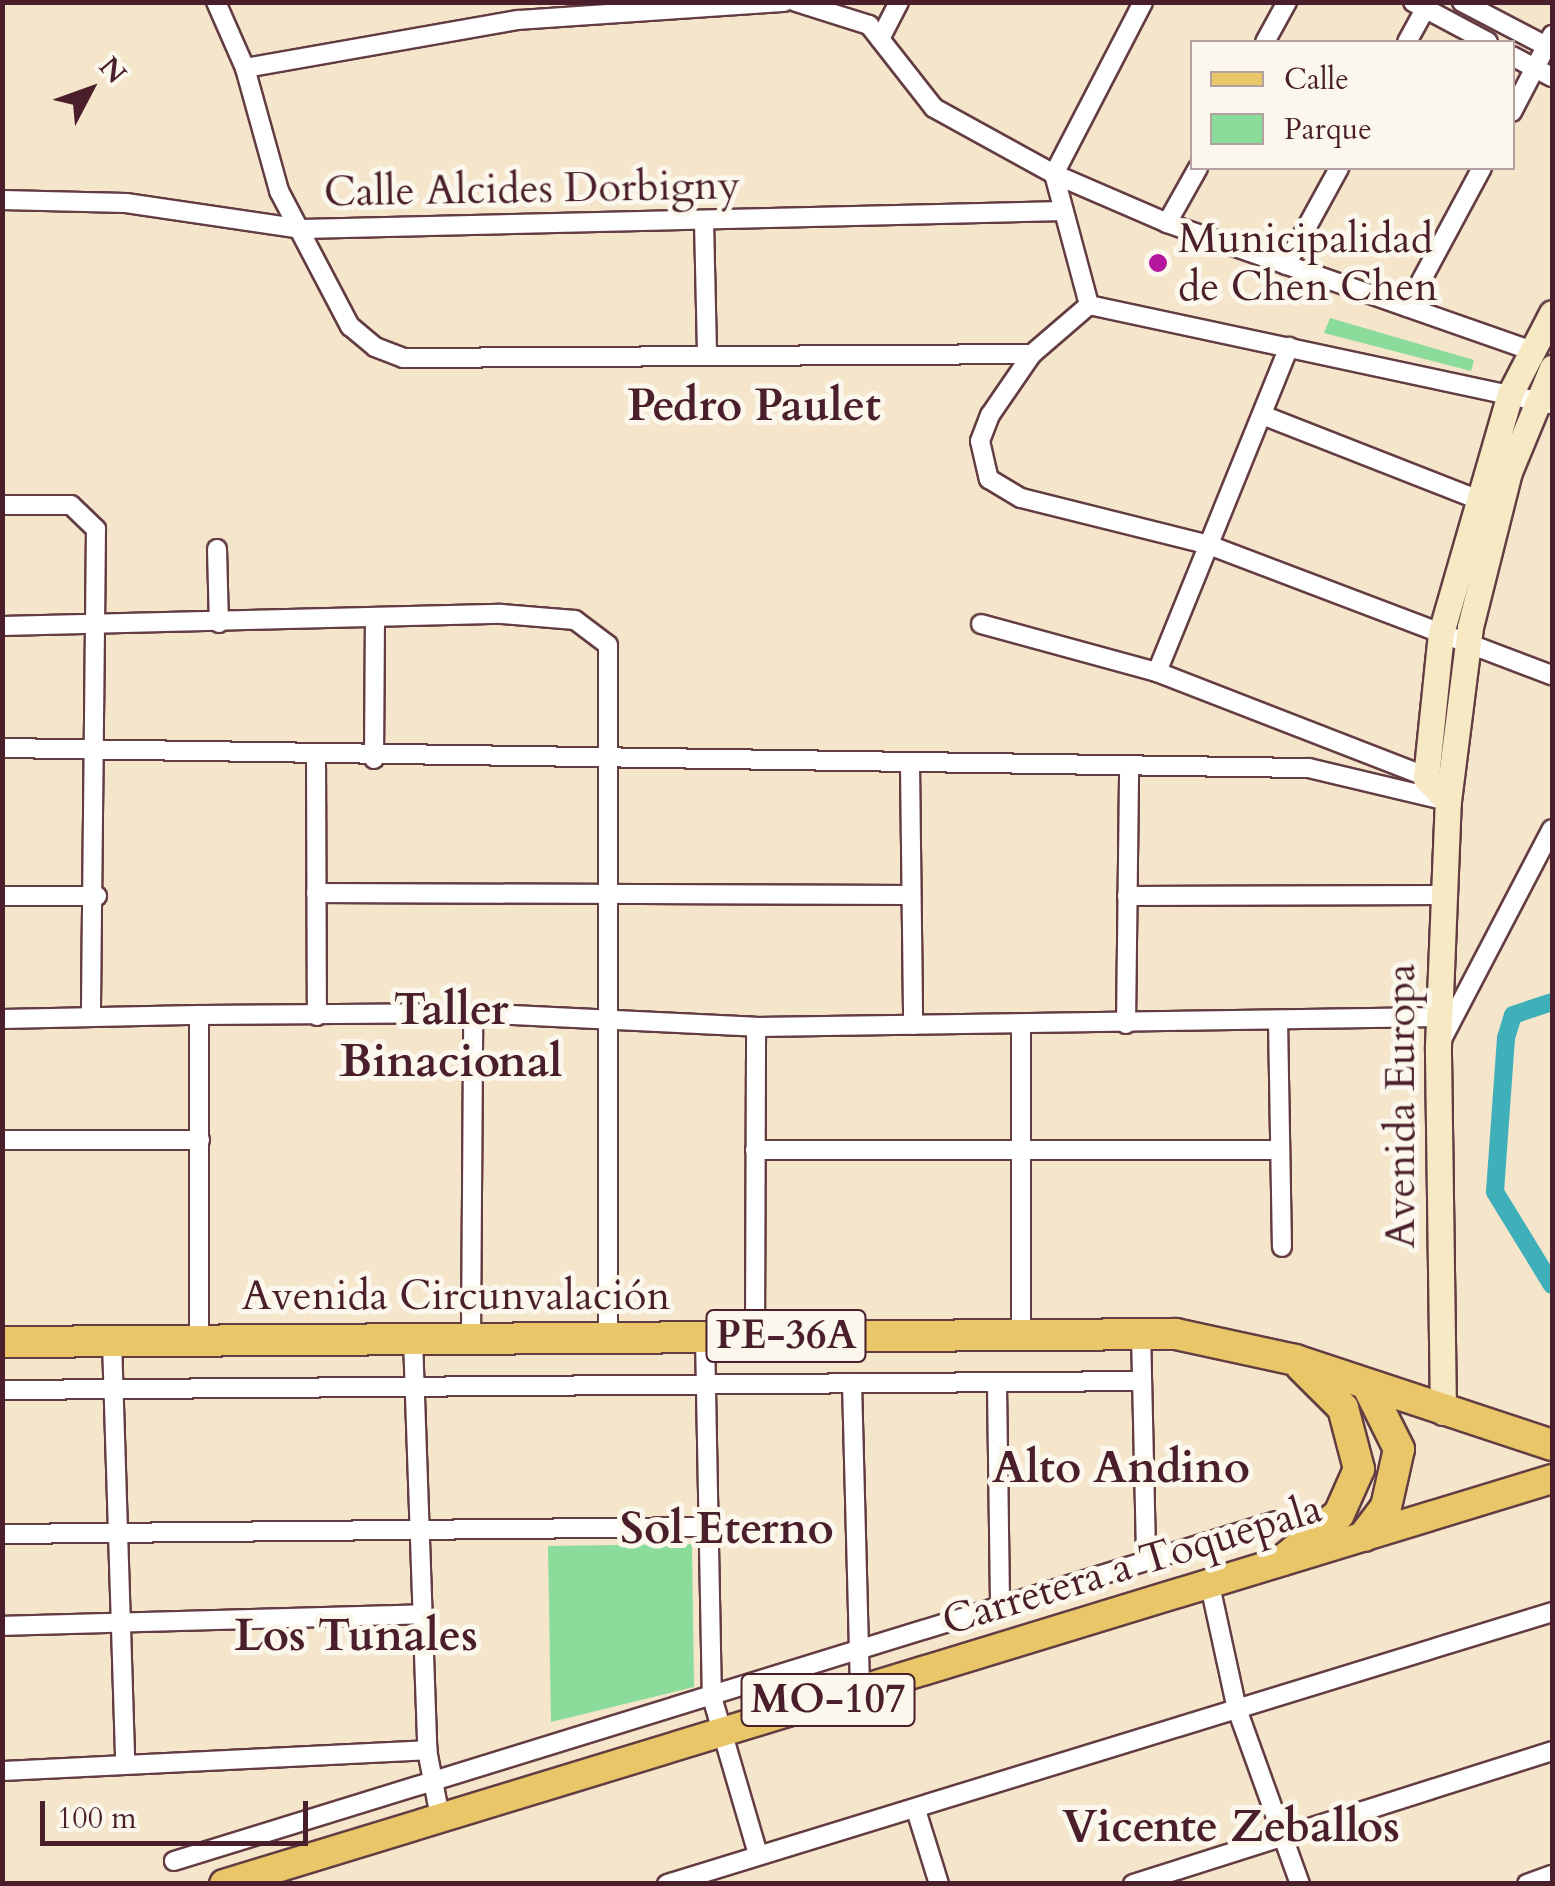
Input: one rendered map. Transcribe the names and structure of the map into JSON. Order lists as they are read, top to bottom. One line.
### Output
{"streets":{"highway":["Avenida Circunvalación","PE-36A"],"main road":["Avenida Europa","Carretera a Toquepala","MO-107"],"street":["Calle Alcides Dorbigny"]},"crossings":[["Avenida Europa","Avenida Circunvalación"]],"districts":["Pedro Paulet","Taller Binacional","Alto Andino","Sol Eterno","Los Tunales","Vicente Zeballos"],"places":["Municipalidad de Chen Chen"],"legend":["Calle","Parque"],"scale_bar":"100 m","north":"top right"}
